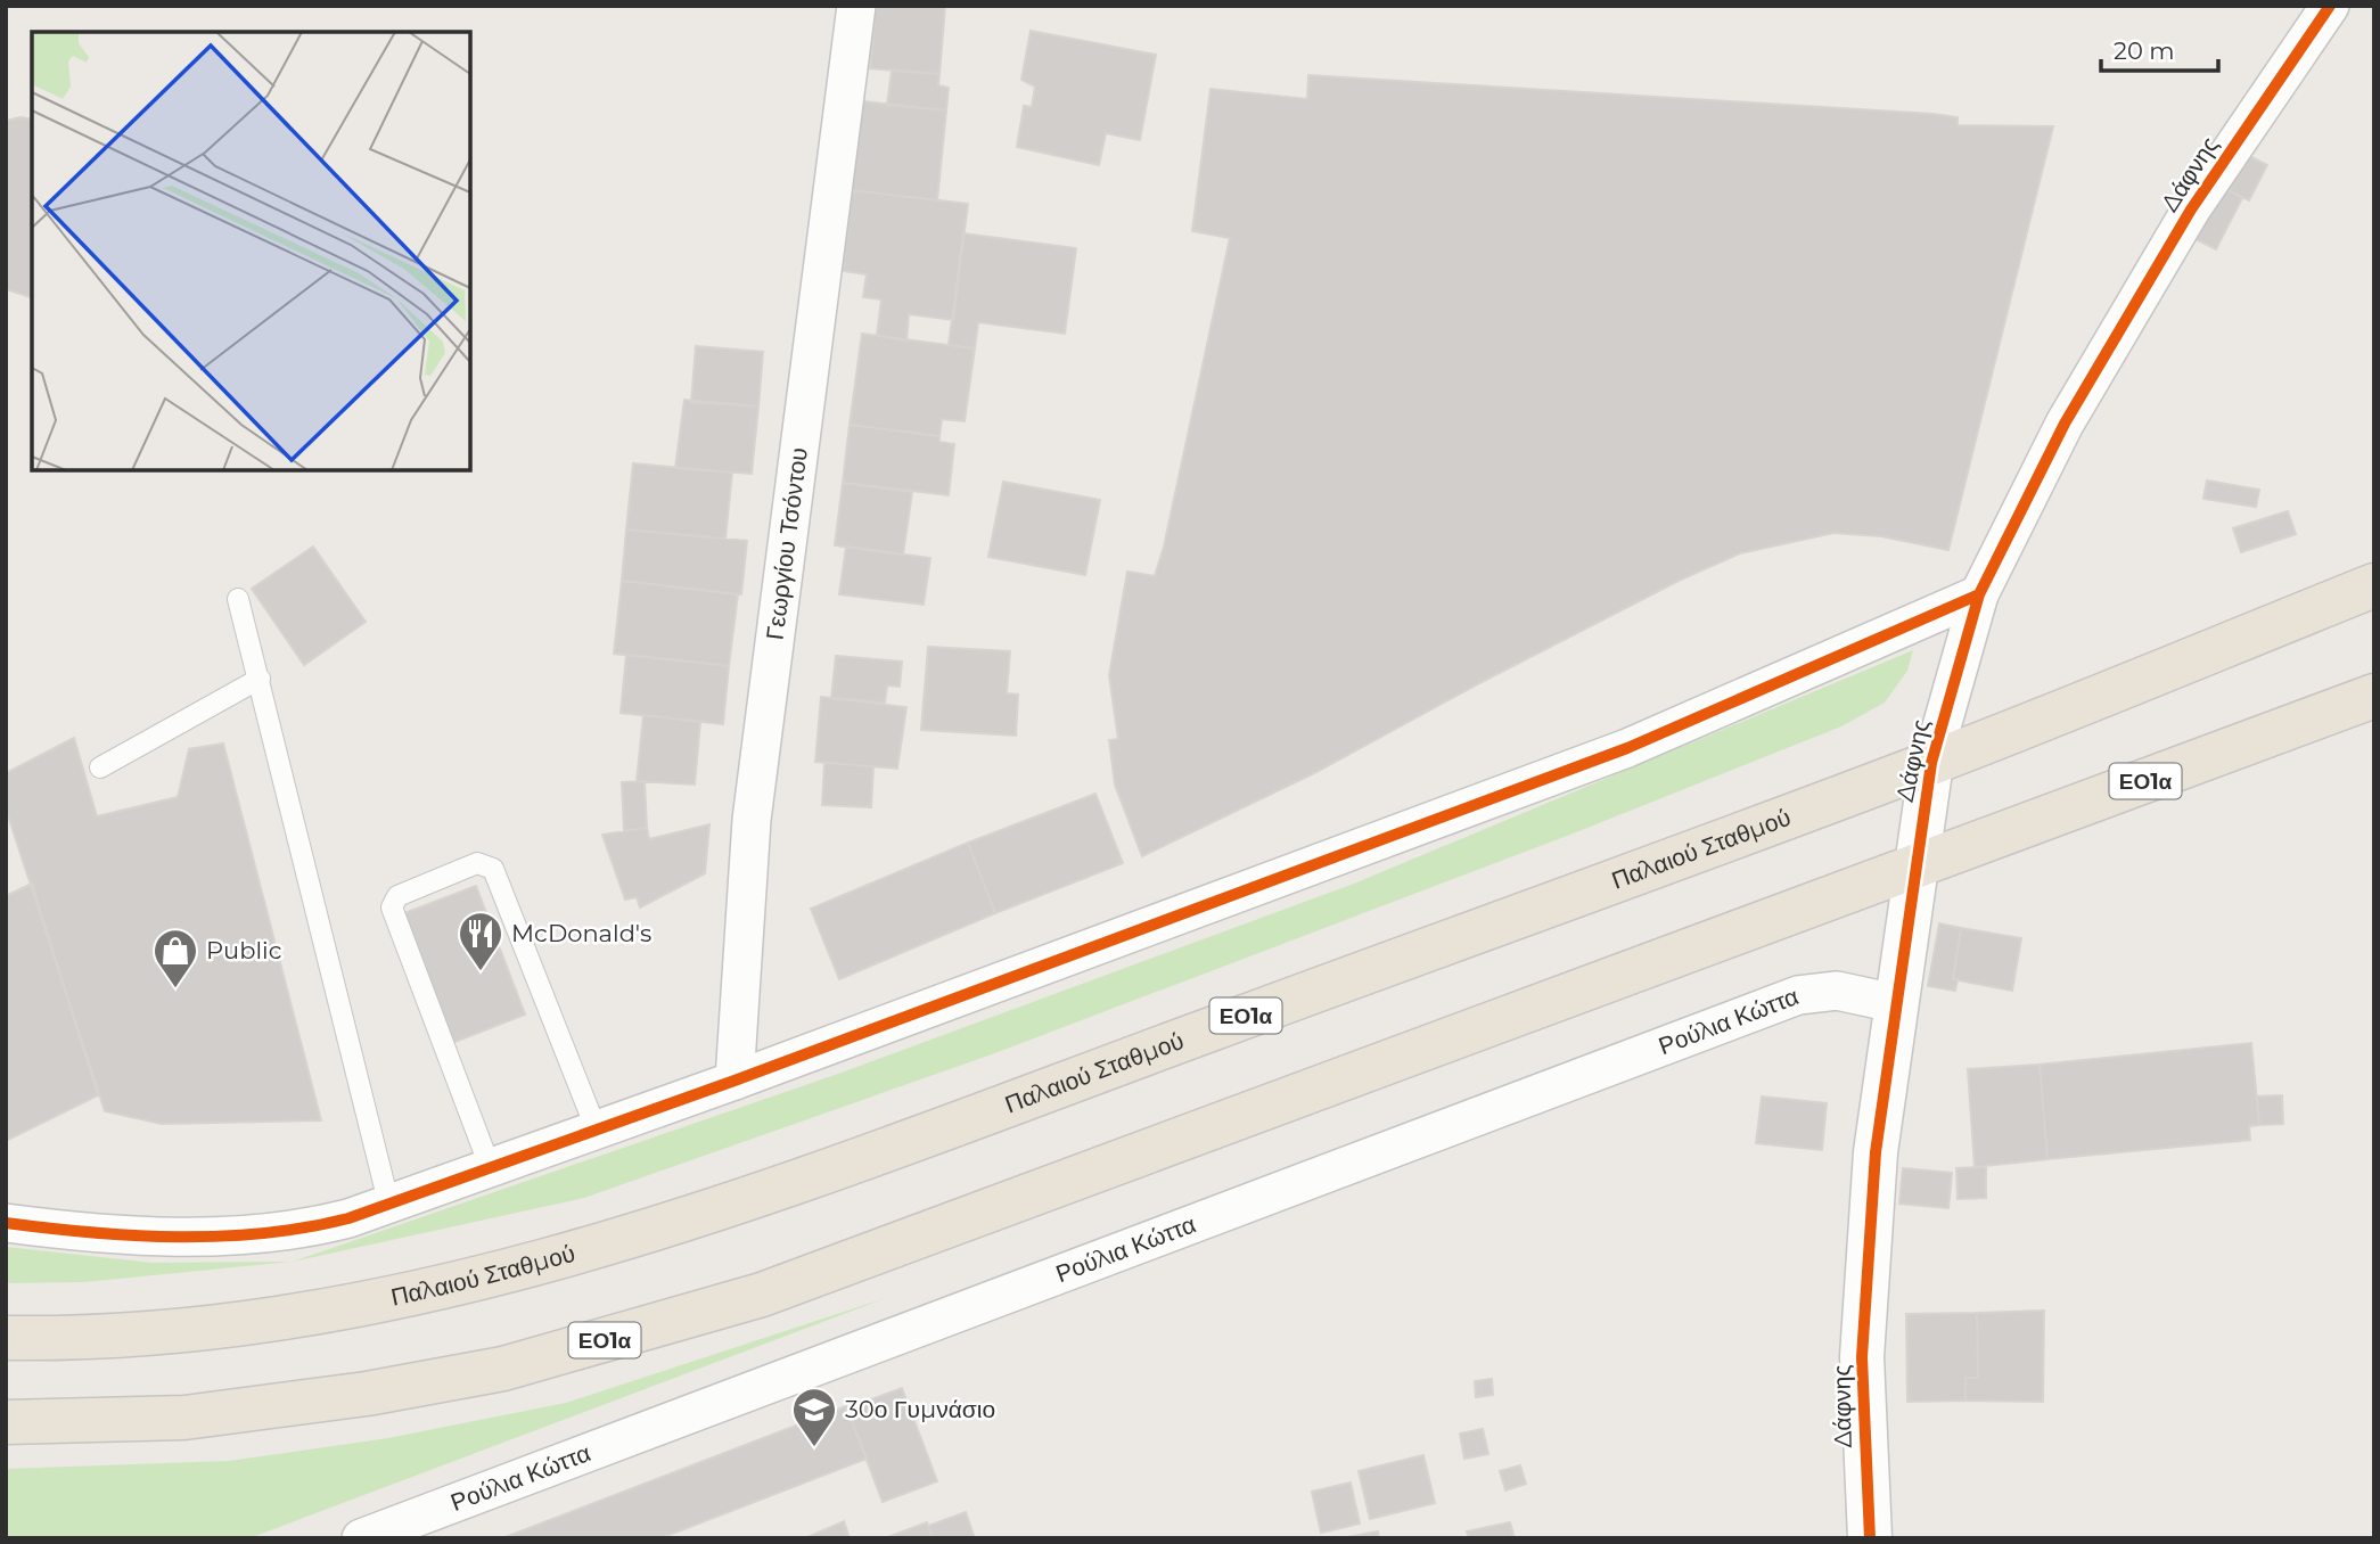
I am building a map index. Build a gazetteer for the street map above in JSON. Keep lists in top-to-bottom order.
{
  "streets": {
    "highway": ["ΕΟ1α", "Παλαιού Σταθμού"],
    "street": ["Δάφνης", "Γεωργίου Τσόντου", "Ρούλια Κώττα"]
  },
  "crossings": [
    ["Δάφνης", "ΕΟ1α"],
    ["Δάφνης", "Παλαιού Σταθμού"],
    ["Δάφνης", "Ρούλια Κώττα"]
  ],
  "places": {
    "restaurant": ["McDonald's"],
    "shop": ["Public"],
    "school or university": ["30ο Γυμνάσιο"]
  },
  "scale_bar": "20 m"
}
